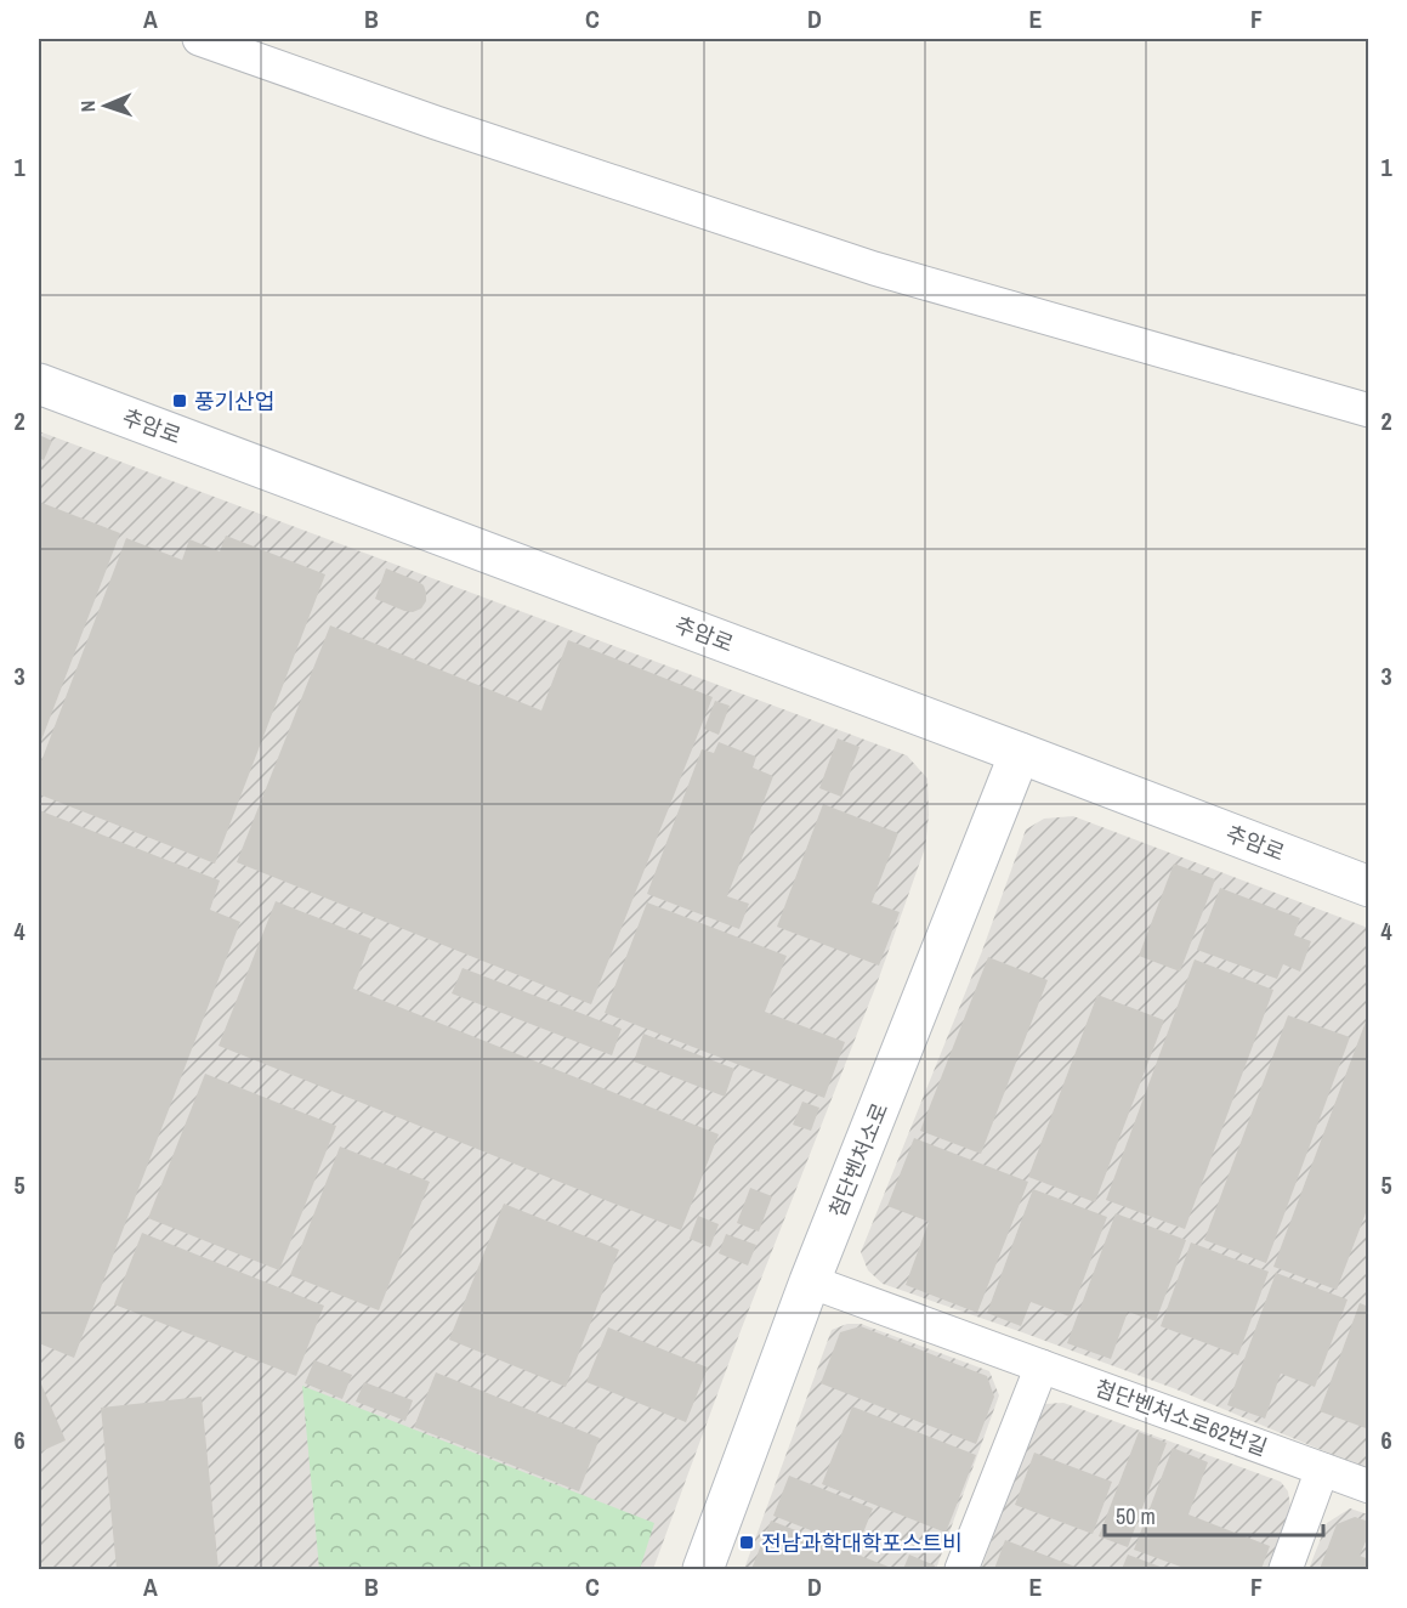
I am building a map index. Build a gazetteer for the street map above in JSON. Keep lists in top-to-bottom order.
{
  "streets": {
    "street": ["추암로", "첨단벤처소로", "첨단벤처소로62번길"]
  },
  "crossings": [
    ["추암로", "첨단벤처소로"],
    ["첨단벤처소로", "첨단벤처소로62번길"]
  ],
  "places": {
    "transit": ["풍기산업", "전남과학대학포스트비"]
  },
  "scale_bar": "50 m",
  "north": "left",
  "grid": {
    "columns": [
      "A",
      "B",
      "C",
      "D",
      "E",
      "F"
    ],
    "rows": [
      "1",
      "2",
      "3",
      "4",
      "5",
      "6"
    ]
  }
}
